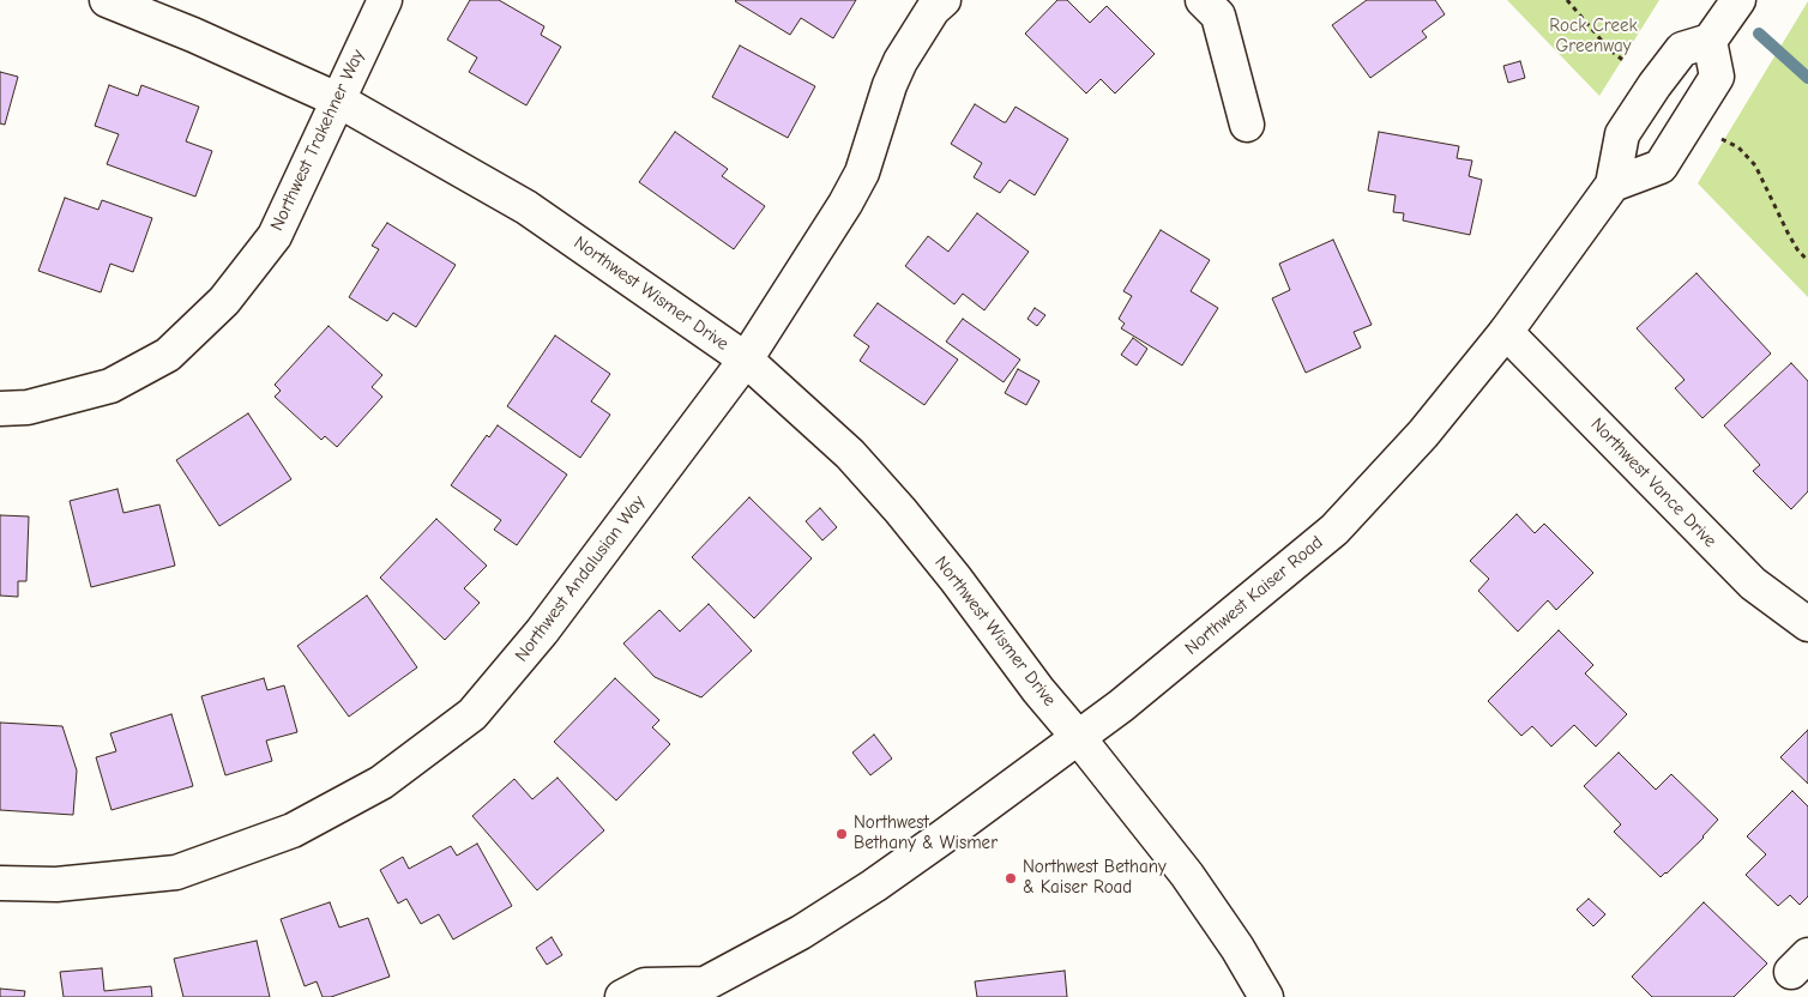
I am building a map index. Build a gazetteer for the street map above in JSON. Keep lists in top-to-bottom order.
{
  "streets": {
    "street": [
      "Northwest Trakehner Way",
      "Northwest Wismer Drive",
      "Northwest Vance Drive",
      "Northwest Andalusian Way",
      "Northwest Kaiser Road"
    ]
  },
  "crossings": [
    ["Northwest Trakehner Way", "Northwest Wismer Drive"],
    ["Northwest Wismer Drive", "Northwest Andalusian Way"],
    ["Northwest Wismer Drive", "Northwest Kaiser Road"],
    ["Northwest Vance Drive", "Northwest Kaiser Road"]
  ],
  "parks": ["Rock Creek Greenway"],
  "places": ["Northwest Bethany & Wismer", "Northwest Bethany & Kaiser Road"]
}
